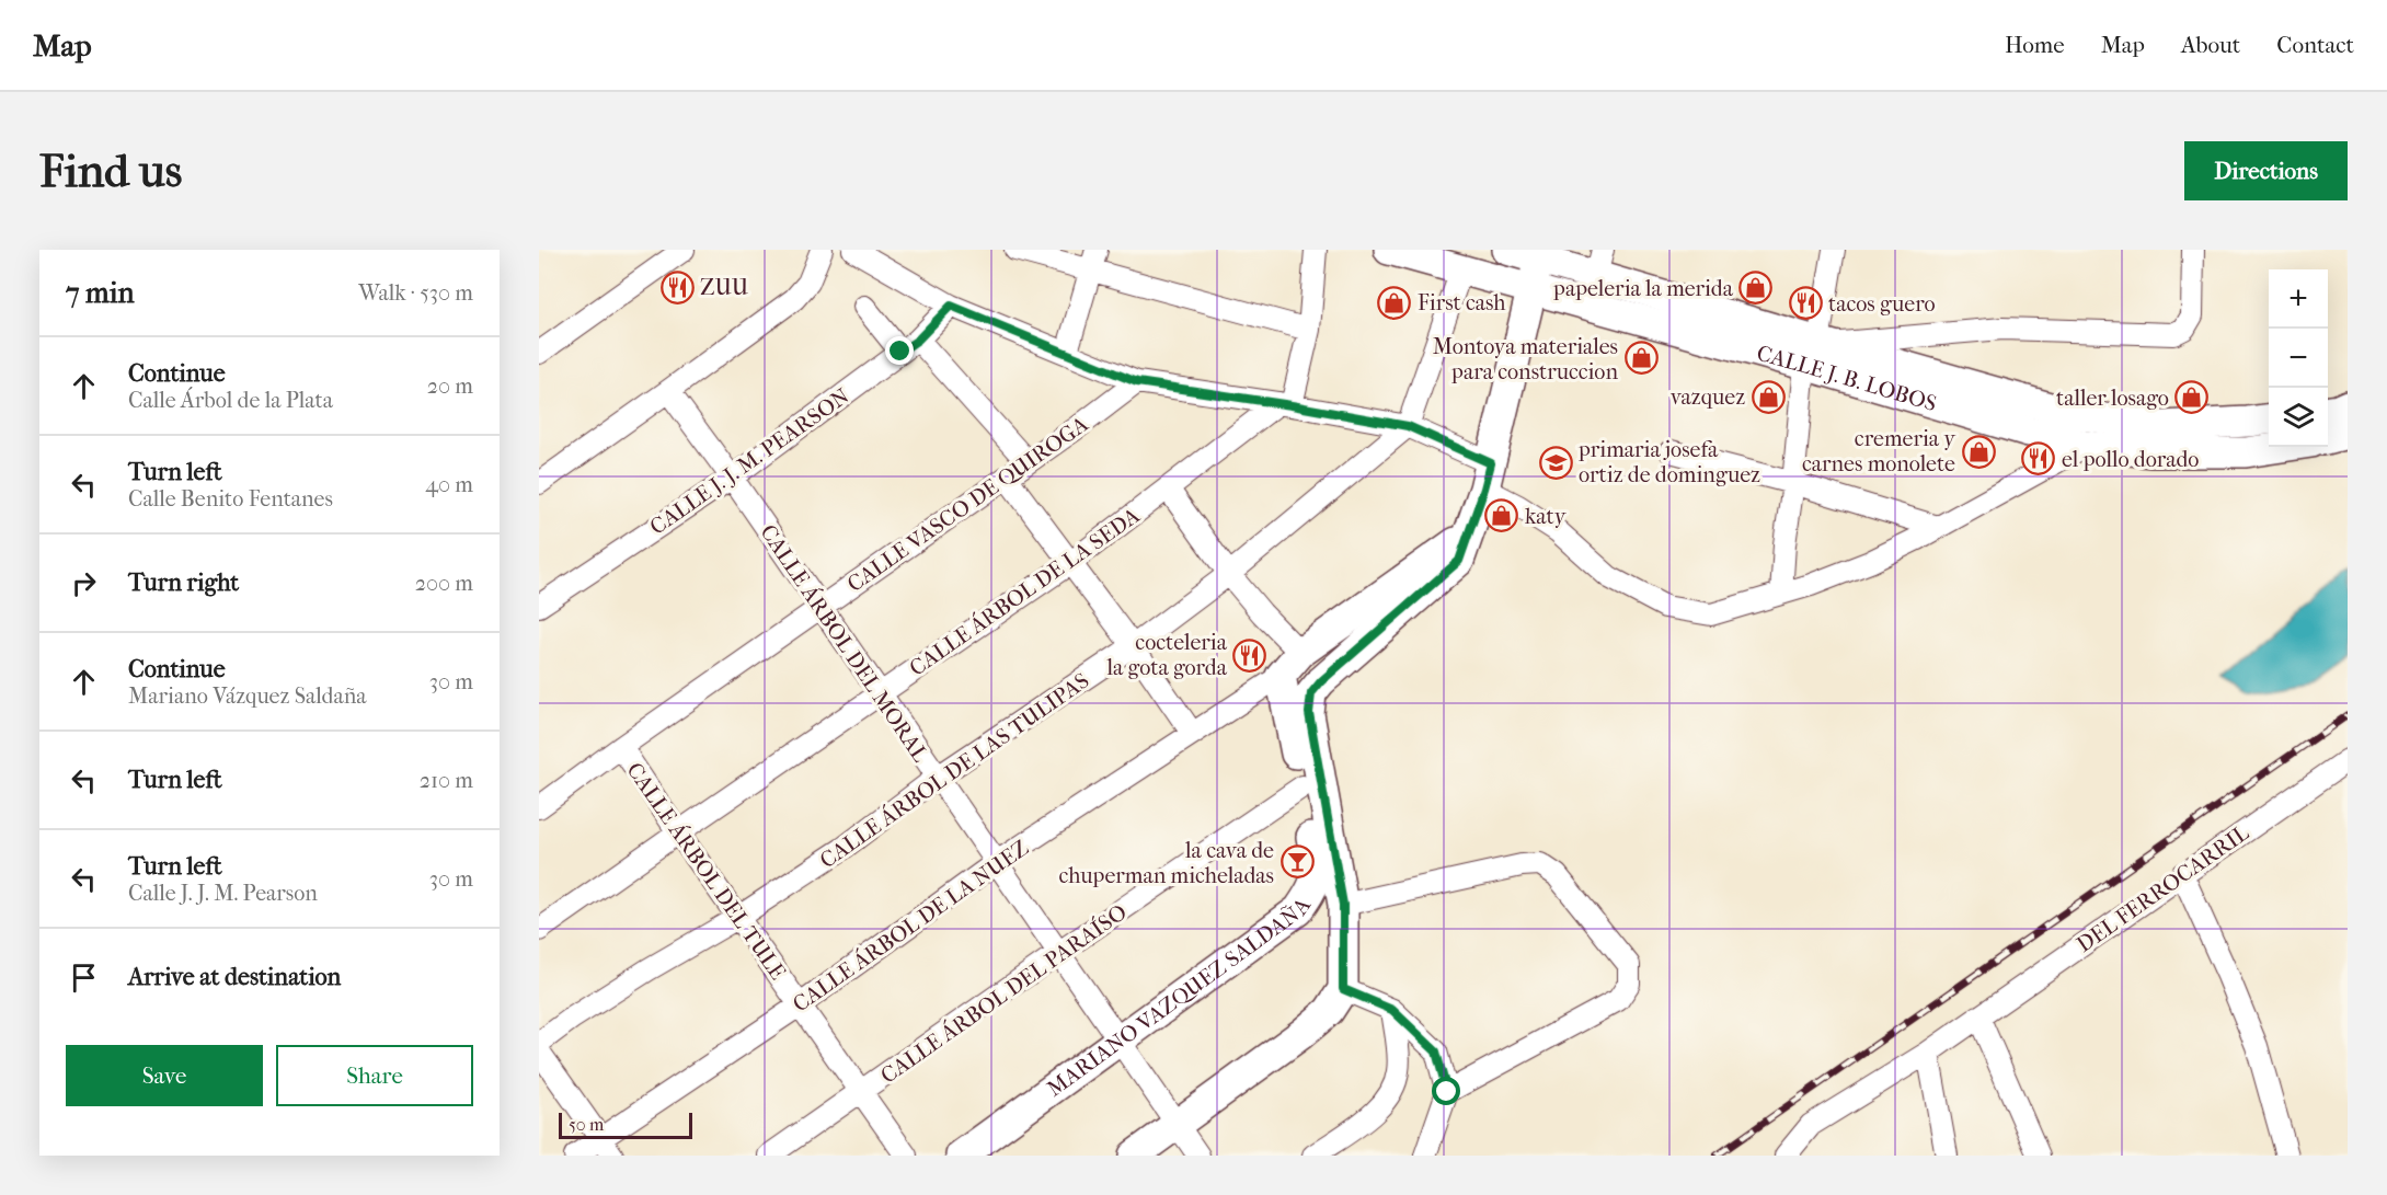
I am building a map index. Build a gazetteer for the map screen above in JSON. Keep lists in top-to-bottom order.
{
  "streets": {
    "street": [
      "CALLE J. B. LOBOS",
      "CALLE J. J. M. PEARSON",
      "CALLE VASCO DE QUIROGA",
      "CALLE ÁRBOL DE LA SEDA",
      "CALLE ÁRBOL DEL MORAL",
      "CALLE ÁRBOL DE LAS TULIPAS",
      "CALLE ÁRBOL DEL TULE",
      "DEL FERROCARRIL",
      "CALLE ÁRBOL DE LA NUEZ",
      "CALLE ÁRBOL DEL PARAÍSO",
      "MARIANO VAZQUEZ SALDAÑA"
    ]
  },
  "crossings": [
    ["CALLE J. J. M. PEARSON", "CALLE ÁRBOL DEL MORAL"],
    ["CALLE VASCO DE QUIROGA", "CALLE ÁRBOL DEL MORAL"],
    ["CALLE VASCO DE QUIROGA", "CALLE ÁRBOL DEL TULE"],
    ["CALLE ÁRBOL DE LA SEDA", "CALLE ÁRBOL DEL MORAL"],
    ["CALLE ÁRBOL DE LA SEDA", "CALLE ÁRBOL DEL TULE"],
    ["CALLE ÁRBOL DEL MORAL", "CALLE ÁRBOL DE LAS TULIPAS"],
    ["CALLE ÁRBOL DEL MORAL", "CALLE ÁRBOL DE LA NUEZ"],
    ["CALLE ÁRBOL DEL MORAL", "CALLE ÁRBOL DEL PARAÍSO"],
    ["CALLE ÁRBOL DEL MORAL", "MARIANO VAZQUEZ SALDAÑA"],
    ["CALLE ÁRBOL DE LAS TULIPAS", "CALLE ÁRBOL DEL TULE"],
    ["CALLE ÁRBOL DEL TULE", "CALLE ÁRBOL DE LA NUEZ"],
    ["CALLE ÁRBOL DEL TULE", "CALLE ÁRBOL DEL PARAÍSO"],
    ["CALLE ÁRBOL DE LA NUEZ", "MARIANO VAZQUEZ SALDAÑA"],
    ["CALLE ÁRBOL DEL PARAÍSO", "MARIANO VAZQUEZ SALDAÑA"]
  ],
  "places": {
    "restaurant": [
      "ZUU",
      "tacos guero",
      "el pollo dorado",
      "cocteleria la gota gorda"
    ],
    "shop": [
      "papeleria la merida",
      "First cash",
      "Montoya materiales para construccion",
      "vazquez",
      "taller losago",
      "cremeria y carnes monolete",
      "katy"
    ],
    "school or university": ["primaria josefa ortiz de dominguez"],
    "bar": ["la cava de chuperman micheladas"]
  },
  "scale_bar": "50 m",
  "page": {
    "header": "Map",
    "nav": [
      "Home",
      "Map",
      "About",
      "Contact"
    ],
    "buttons": [
      "Directions",
      ["Save", "Share"]
    ],
    "title": "Find us",
    "heading": ["7 min", "Walk · 530 m"],
    "map_buttons": ["+", "−"],
    "list": [
      ["Continue", "Calle Árbol de la Plata", "20 m"],
      ["Turn left", "Calle Benito Fentanes", "40 m"],
      ["Turn right", "200 m"],
      ["Continue", "Mariano Vázquez Saldaña", "30 m"],
      ["Turn left", "210 m"],
      ["Turn left", "Calle J. J. M. Pearson", "30 m"],
      "Arrive at destination"
    ],
    "scale": "50 m"
  }
}
